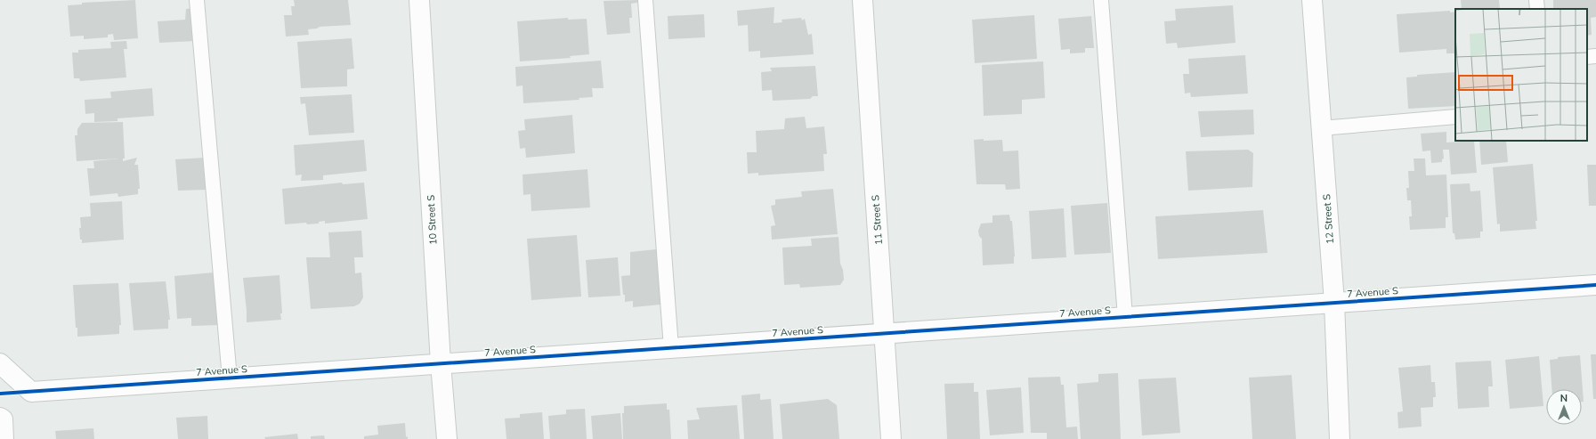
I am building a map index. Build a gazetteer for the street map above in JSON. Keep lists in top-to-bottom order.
{
  "streets": {
    "street": [
      "12 Street S",
      "10 Street S",
      "11 Street S",
      "7 Avenue S"
    ]
  },
  "crossings": [
    ["12 Street S", "7 Avenue S"],
    ["10 Street S", "7 Avenue S"],
    ["11 Street S", "7 Avenue S"]
  ],
  "north": "top"
}
